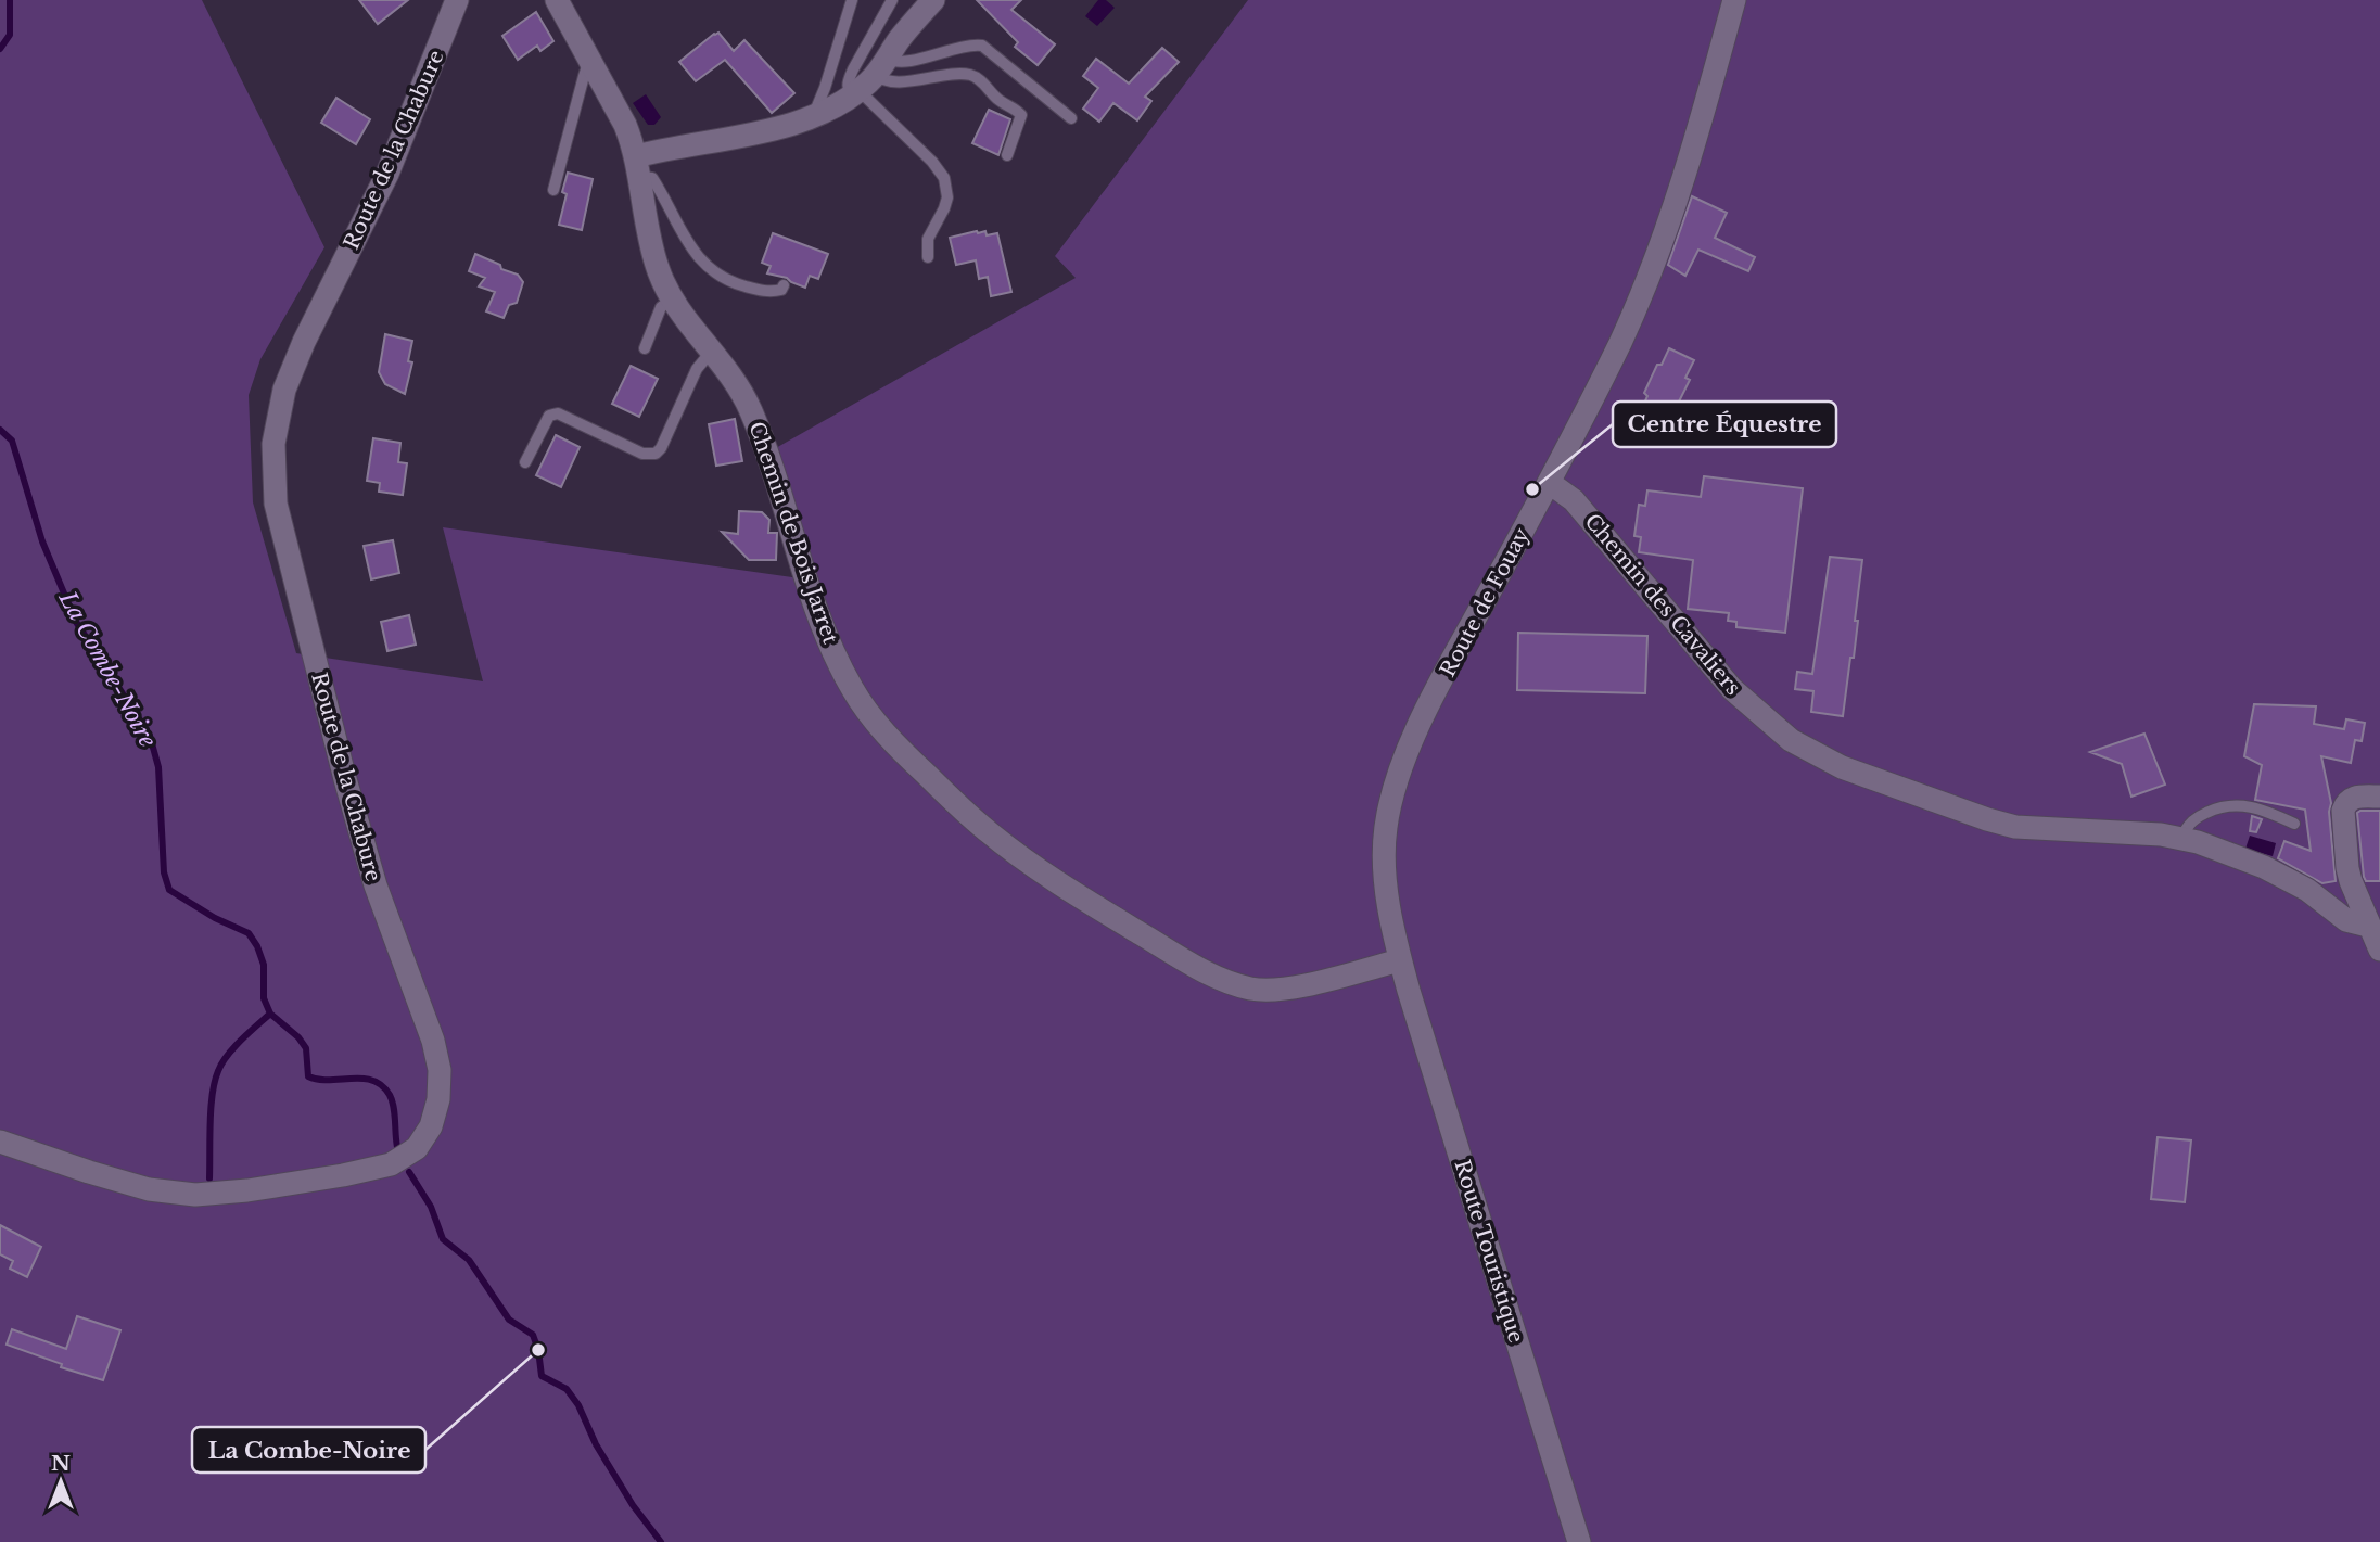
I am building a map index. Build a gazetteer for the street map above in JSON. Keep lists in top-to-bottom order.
{
  "streets": {
    "street": [
      "Route de la Chabure",
      "Chemin de Bois Jarret",
      "Route de Fouay",
      "Chemin des Cavaliers",
      "Route Touristique"
    ]
  },
  "crossings": [
    ["Chemin de Bois Jarret", "Route de Fouay"],
    ["Chemin de Bois Jarret", "Route Touristique"],
    ["Route de Fouay", "Chemin des Cavaliers"],
    ["Route de Fouay", "Route Touristique"]
  ],
  "water": ["La Combe-Noire"],
  "places": ["Centre Équestre", "La Combe-Noire"],
  "north": "top"
}
